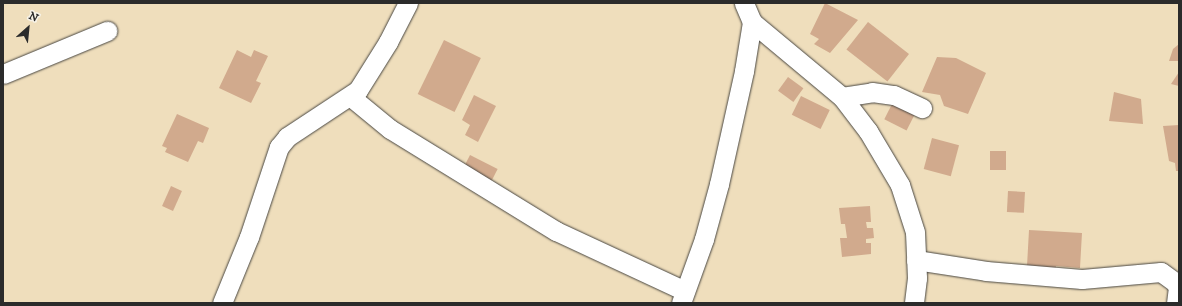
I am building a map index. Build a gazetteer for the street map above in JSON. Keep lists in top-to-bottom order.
{
  "north": "top right"
}
